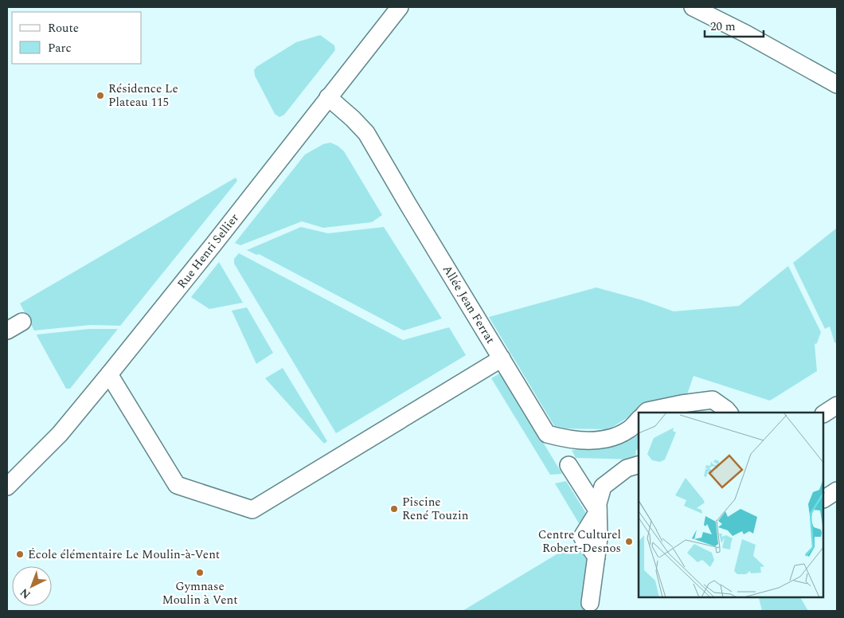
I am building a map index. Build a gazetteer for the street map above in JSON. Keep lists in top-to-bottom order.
{
  "streets": {
    "street": ["Rue Henri Sellier", "Allée Jean Ferrat"]
  },
  "crossings": [
    ["Rue Henri Sellier", "Allée Jean Ferrat"]
  ],
  "places": [
    "Résidence Le Plateau 115",
    "Piscine René Touzin",
    "Centre Culturel Robert-Desnos",
    "École élémentaire Le Moulin-à-Vent",
    "Gymnase Moulin à Vent"
  ],
  "legend": ["Route", "Parc"],
  "scale_bar": "20 m",
  "north": "bottom left"
}
